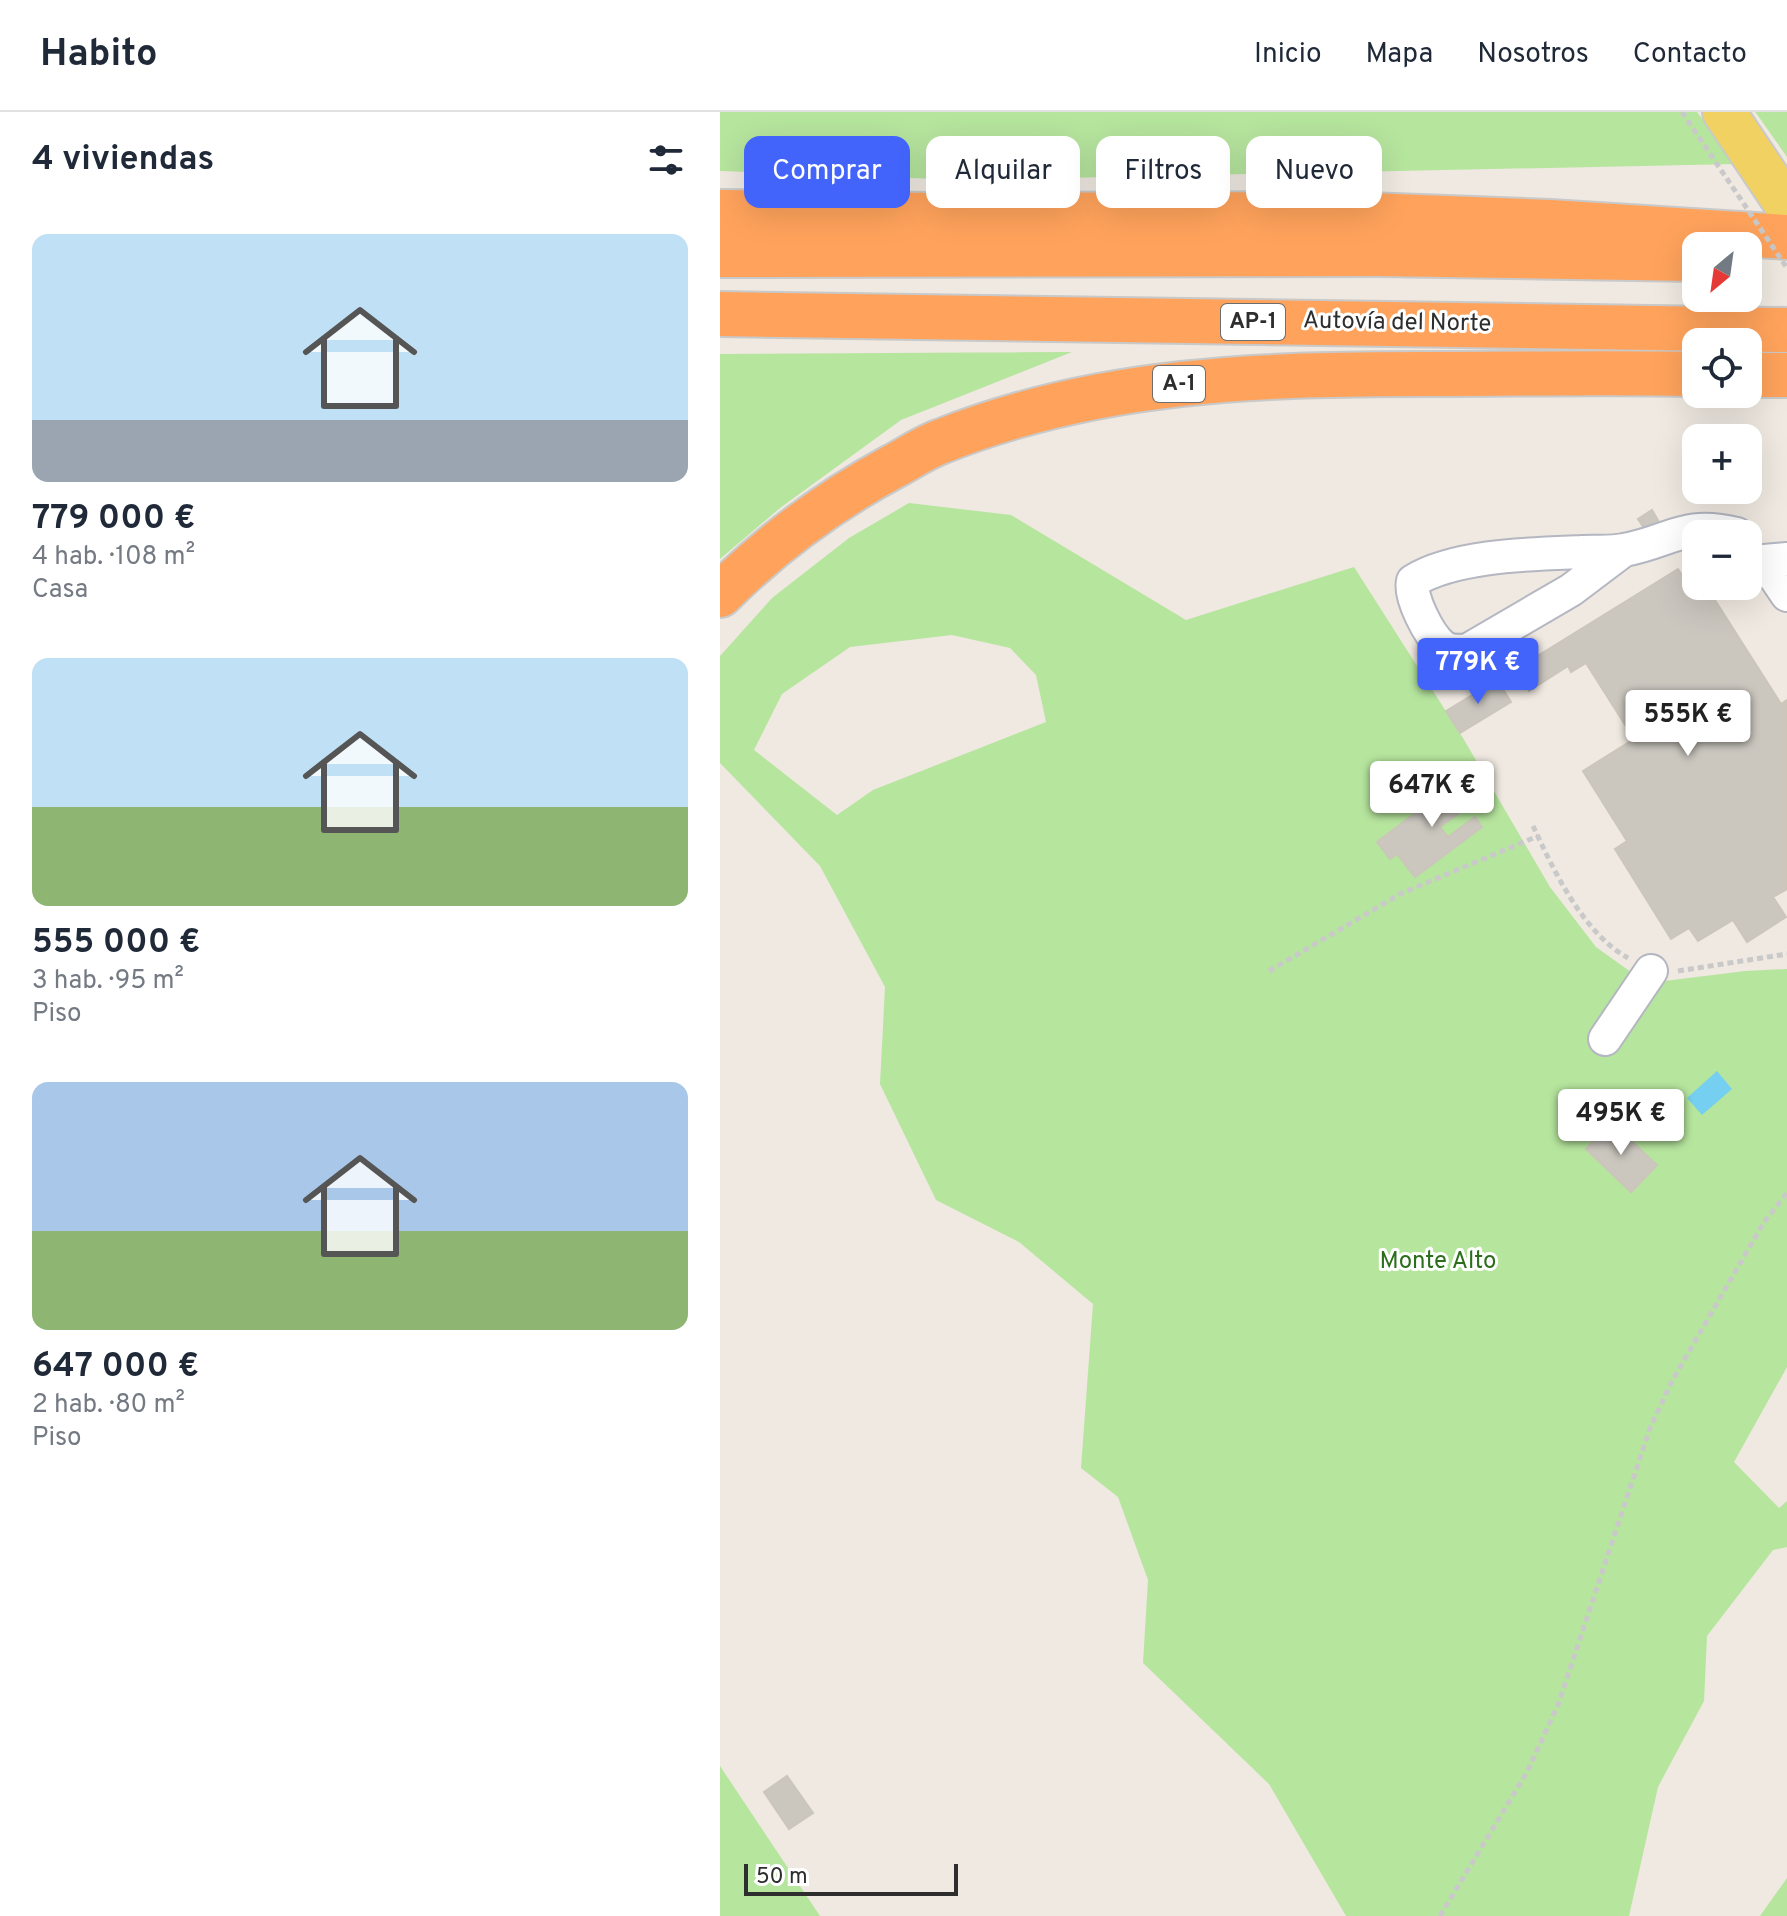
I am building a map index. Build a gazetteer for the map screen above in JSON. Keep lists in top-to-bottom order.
{
  "streets": {
    "highway": ["AP-1", "Autovía del Norte", "A-1"]
  },
  "parks": ["Monte Alto"],
  "scale_bar": "50 m",
  "north": "bottom left",
  "page": {
    "header": "Habito",
    "nav": [
      "Inicio",
      "Mapa",
      "Nosotros",
      "Contacto"
    ],
    "heading": "4 viviendas",
    "chip": [
      "Comprar",
      "Alquilar",
      "Filtros",
      "Nuevo"
    ],
    "list": [
      {
        "name": "779 000 €",
        "note": "4 hab. · 108 m² · Casa"
      },
      {
        "name": "555 000 €",
        "note": "3 hab. · 95 m² · Piso"
      },
      {
        "name": "647 000 €",
        "note": "2 hab. · 80 m² · Piso"
      }
    ],
    "map_buttons": ["+", "−"],
    "price": [
      "779K €",
      "555K €",
      "647K €",
      "495K €"
    ],
    "scale": "50 m"
  }
}
